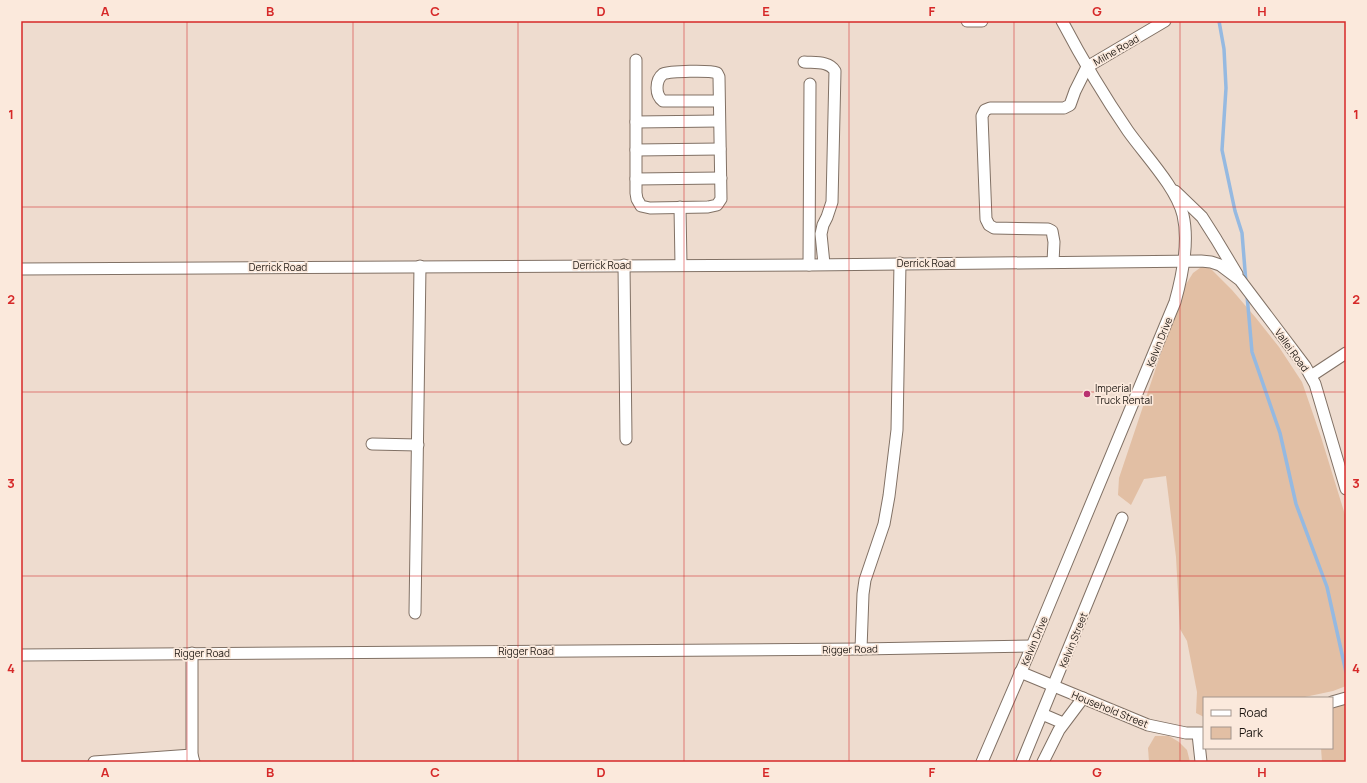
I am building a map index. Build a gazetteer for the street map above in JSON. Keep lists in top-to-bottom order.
{
  "streets": {
    "street": [
      "Milne Road",
      "Derrick Road",
      "Kelvin Drive",
      "Vallei Road",
      "Kelvin Street",
      "Rigger Road",
      "Household Street"
    ]
  },
  "crossings": [
    ["Milne Road", "Kelvin Drive"],
    ["Derrick Road", "Kelvin Drive"],
    ["Derrick Road", "Vallei Road"],
    ["Kelvin Drive", "Vallei Road"],
    ["Kelvin Drive", "Rigger Road"],
    ["Kelvin Drive", "Household Street"],
    ["Kelvin Street", "Household Street"]
  ],
  "places": ["Imperial Truck Rental"],
  "legend": ["Road", "Park"],
  "grid": {
    "columns": [
      "A",
      "B",
      "C",
      "D",
      "E",
      "F",
      "G",
      "H"
    ],
    "rows": [
      "1",
      "2",
      "3",
      "4"
    ]
  }
}
